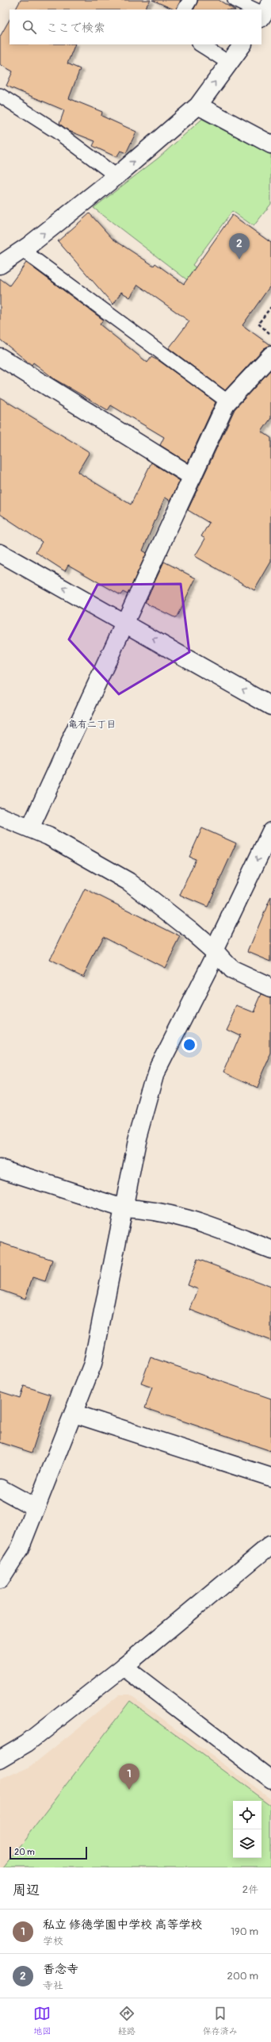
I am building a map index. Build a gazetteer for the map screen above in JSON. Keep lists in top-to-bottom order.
{
  "districts": ["亀有二丁目"],
  "scale_bar": "20 m",
  "page": {
    "search": "ここで検索",
    "pins": ["2", "1"],
    "scale": "20 m",
    "heading": ["周辺", "2件"],
    "list": [
      {
        "mark": "1",
        "name": "私立 修徳学園中学校 高等学校",
        "note": "学校",
        "value": "190 m"
      },
      {
        "mark": "2",
        "name": "香念寺",
        "note": "寺社",
        "value": "200 m"
      }
    ],
    "nav": ["地図", "経路", "保存済み"]
  }
}
